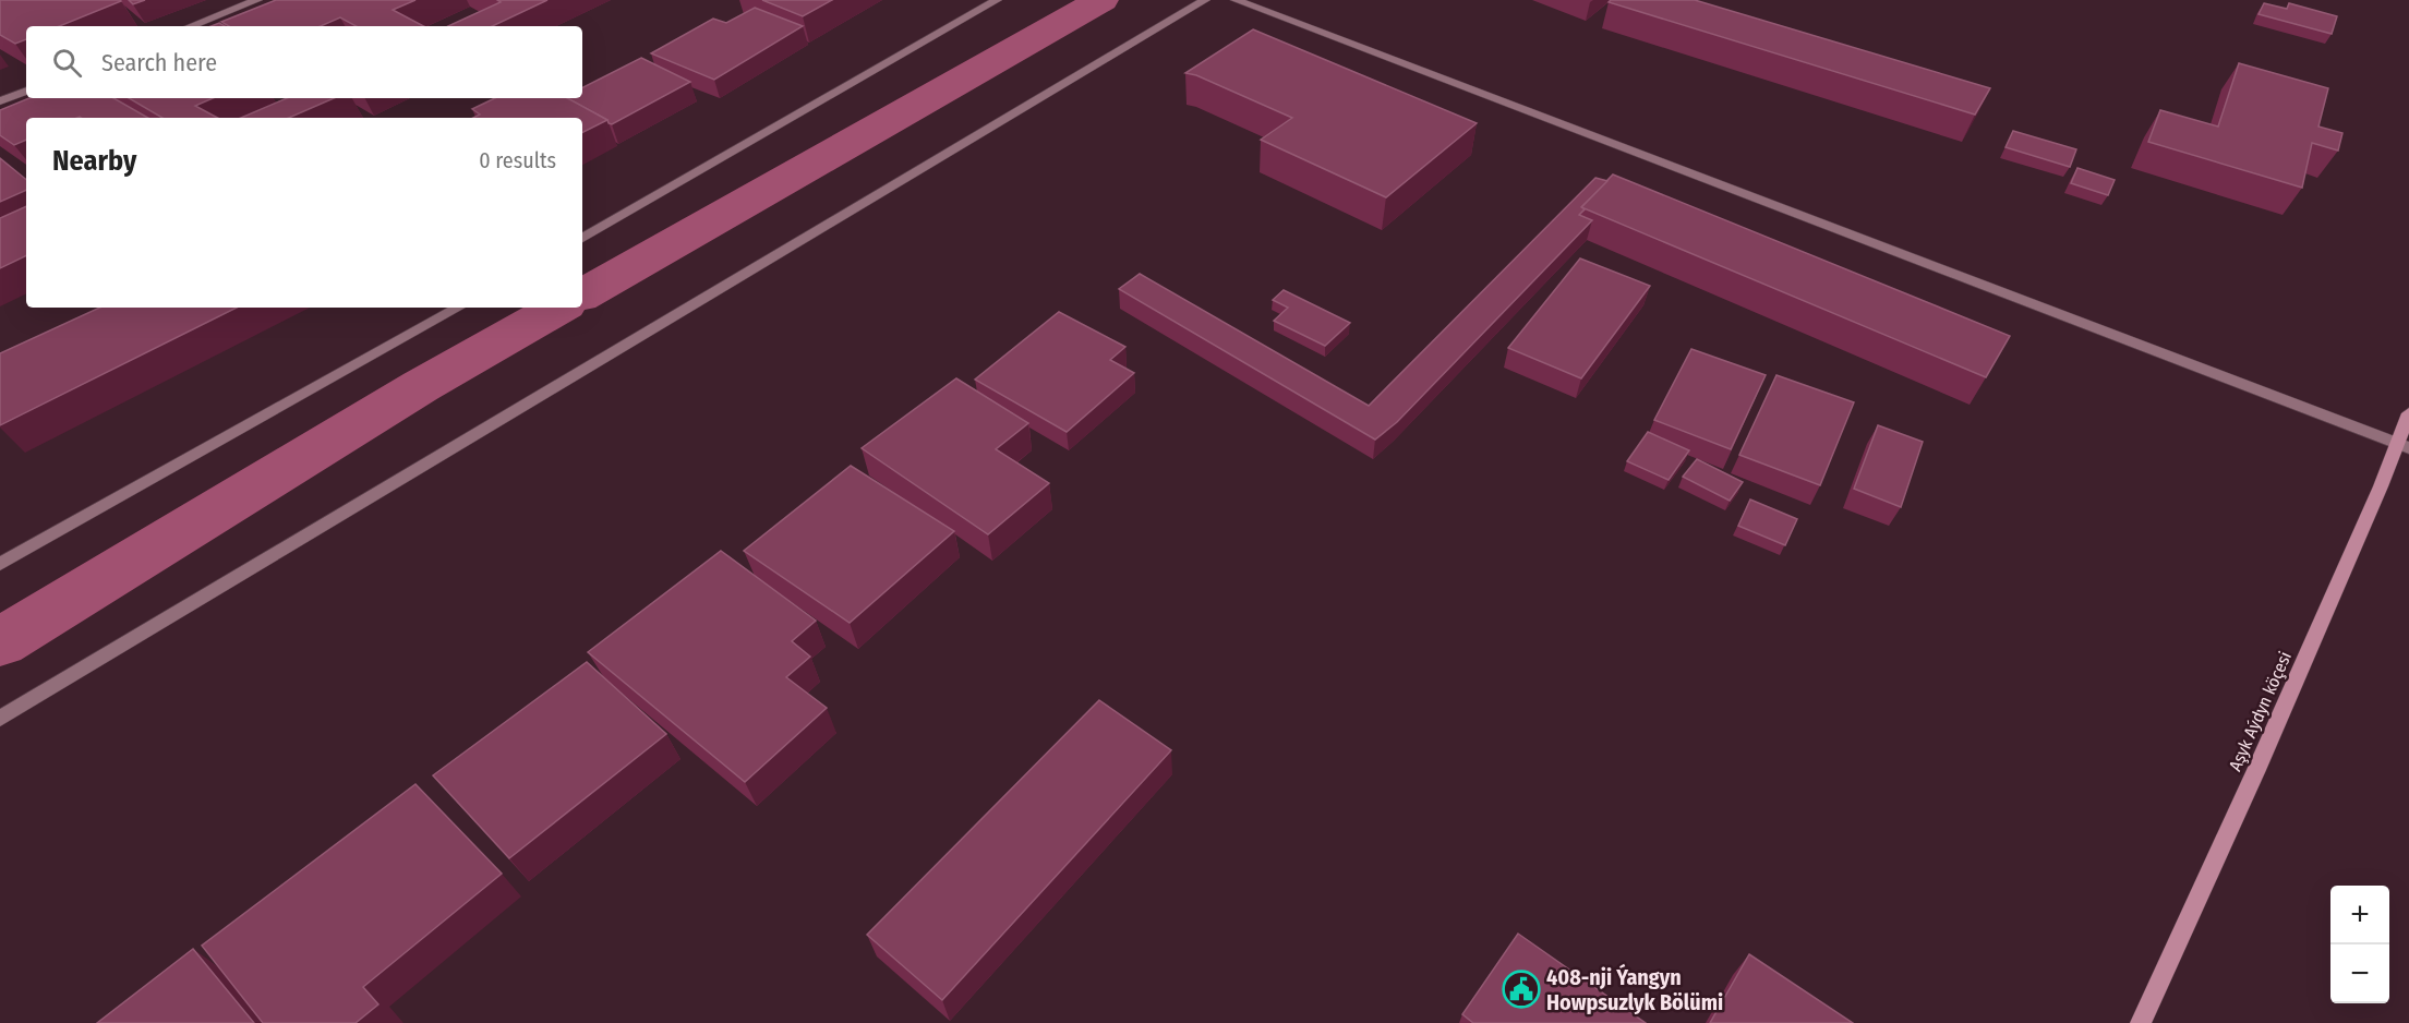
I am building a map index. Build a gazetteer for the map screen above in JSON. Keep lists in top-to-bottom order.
{
  "streets": {
    "main road": ["Aşyk Aýdyn köçesi"]
  },
  "places": {
    "public building": ["408-nji Ýangyn Howpsuzlyk Bölümi"]
  },
  "page": {
    "search": "Search here",
    "heading": ["Nearby", "0 results"],
    "map_buttons": ["+", "−"]
  }
}
